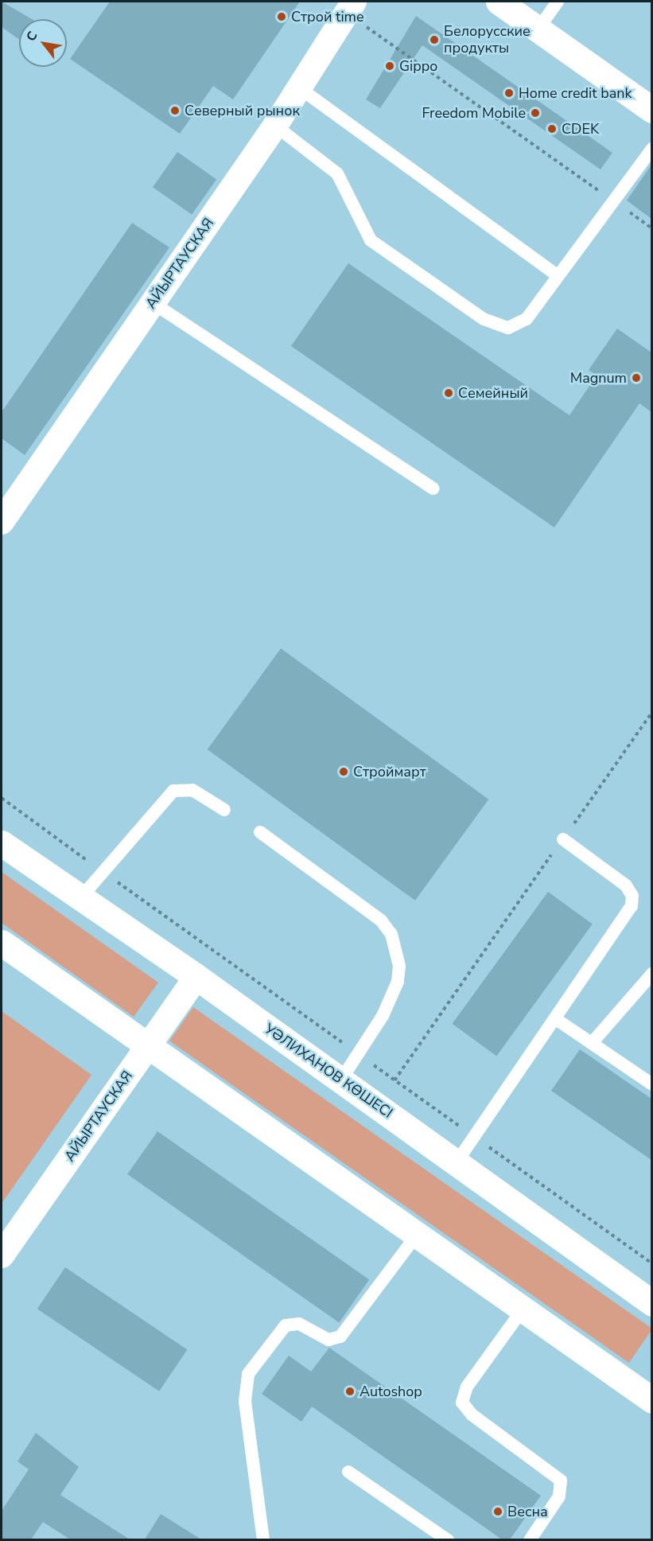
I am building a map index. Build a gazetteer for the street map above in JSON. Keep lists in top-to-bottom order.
{
  "streets": {
    "main road": ["УӘЛИХАНОВ КӨШЕСІ"],
    "street": ["АЙЫРТАУСКАЯ"]
  },
  "crossings": [
    ["АЙЫРТАУСКАЯ", "УӘЛИХАНОВ КӨШЕСІ"]
  ],
  "places": [
    "Строй time",
    "Белорусские продукты",
    "Gippo",
    "Home credit bank",
    "Северный рынок",
    "Freedom Mobile",
    "CDEK",
    "Magnum",
    "Семейный",
    "Строймарт",
    "Autoshop",
    "Весна"
  ],
  "north": "top left"
}
